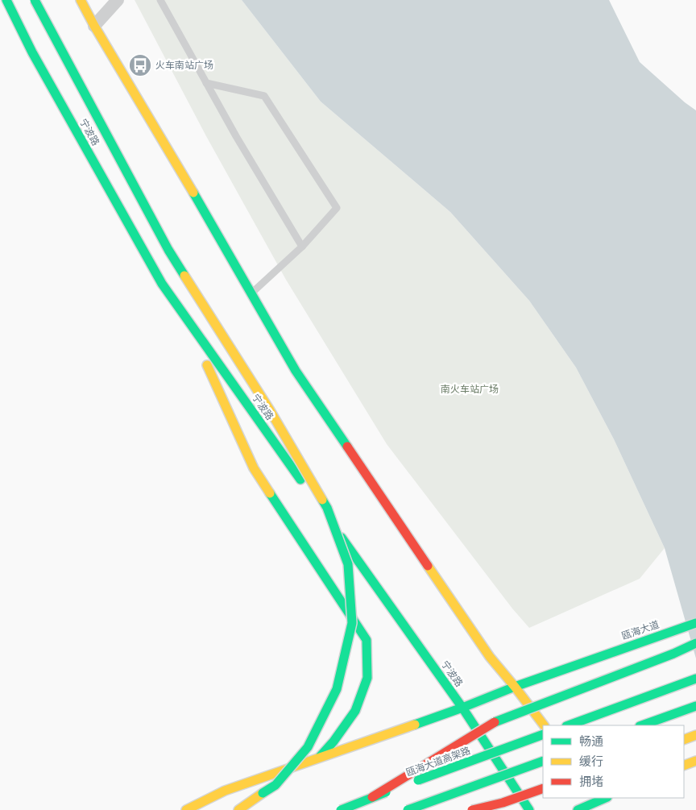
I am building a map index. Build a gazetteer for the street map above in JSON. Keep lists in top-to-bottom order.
{
  "streets": {
    "main road": ["宁波路", "瓯海大道", "瓯海大道高架路"]
  },
  "crossings": [
    ["宁波路", "瓯海大道"]
  ],
  "parks": ["南火车站广场"],
  "places": {
    "bus stop": ["火车南站广场"]
  },
  "legend": ["畅通", "缓行", "拥堵"]
}
